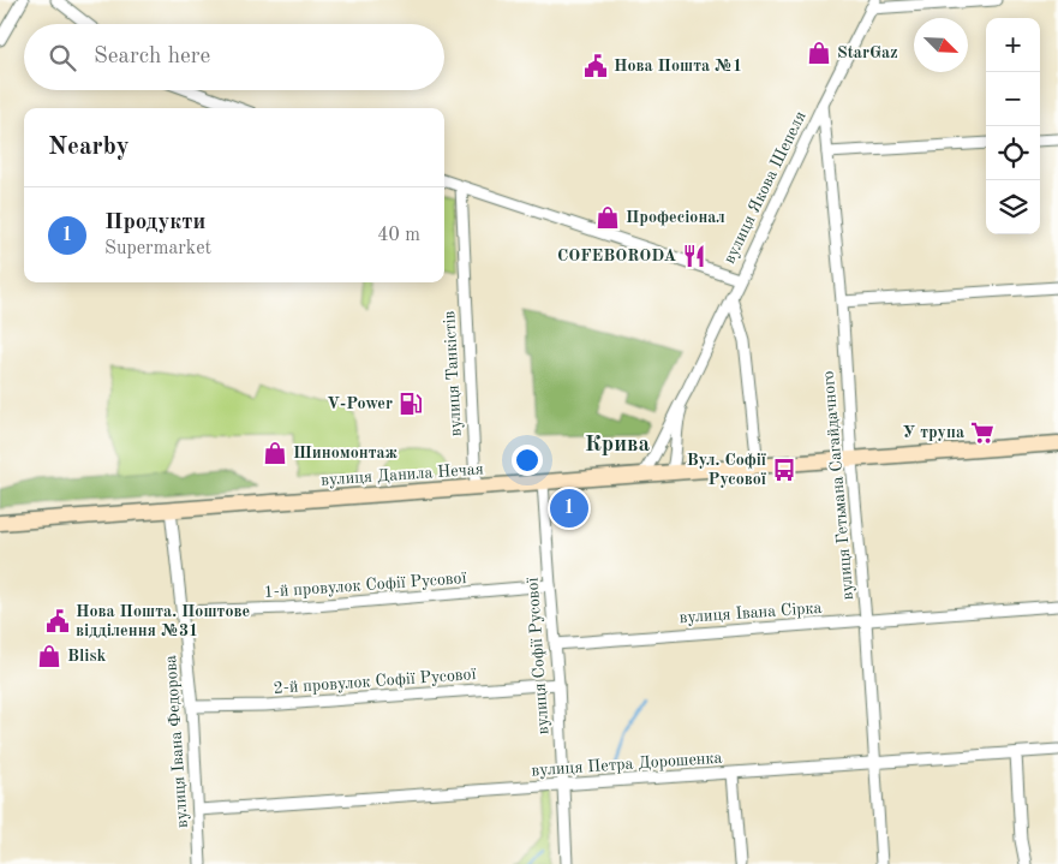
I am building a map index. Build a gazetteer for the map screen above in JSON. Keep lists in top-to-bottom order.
{
  "streets": {
    "main road": ["вулиця Данила Нечая"],
    "street": [
      "вулиця Якова Шепеля",
      "вулиця Танкістів",
      "вулиця Гетьмана Сагайдачного",
      "1-й провулок Софії Русової",
      "вулиця Івана Сірка",
      "вулиця Софії Русової",
      "2-й провулок Софії Русової",
      "вулиця Івана Федорова",
      "вулиця Петра Дорошенка"
    ]
  },
  "crossings": [
    ["вулиця Якова Шепеля", "вулиця Гетьмана Сагайдачного"],
    ["вулиця Танкістів", "вулиця Данила Нечая"],
    ["вулиця Данила Нечая", "вулиця Гетьмана Сагайдачного"],
    ["вулиця Данила Нечая", "вулиця Софії Русової"],
    ["вулиця Данила Нечая", "вулиця Івана Федорова"],
    ["вулиця Гетьмана Сагайдачного", "вулиця Івана Сірка"],
    ["вулиця Гетьмана Сагайдачного", "вулиця Петра Дорошенка"],
    ["1-й провулок Софії Русової", "вулиця Софії Русової"],
    ["1-й провулок Софії Русової", "вулиця Івана Федорова"],
    ["вулиця Івана Сірка", "вулиця Софії Русової"],
    ["вулиця Софії Русової", "2-й провулок Софії Русової"],
    ["вулиця Софії Русової", "вулиця Петра Дорошенка"],
    ["2-й провулок Софії Русової", "вулиця Івана Федорова"],
    ["вулиця Івана Федорова", "вулиця Петра Дорошенка"]
  ],
  "districts": ["Крива"],
  "places": {
    "shop": [
      "StarGaz",
      "Професіонал",
      "Шиномонтаж",
      "Blisk"
    ],
    "public building": ["Нова Пошта №1", "Нова Пошта. Поштове відділення №31"],
    "restaurant": ["COFEBORODA"],
    "fuel station": ["V-Power"],
    "supermarket": ["У трупа"],
    "bus stop": ["Вул. Софії Русової"]
  },
  "north": "bottom right",
  "page": {
    "map_buttons": ["+", "−"],
    "search": "Search here",
    "heading": "Nearby",
    "list": [
      {
        "mark": "1",
        "name": "Продукти",
        "note": "Supermarket",
        "value": "40 m"
      }
    ],
    "pins": "1"
  }
}
